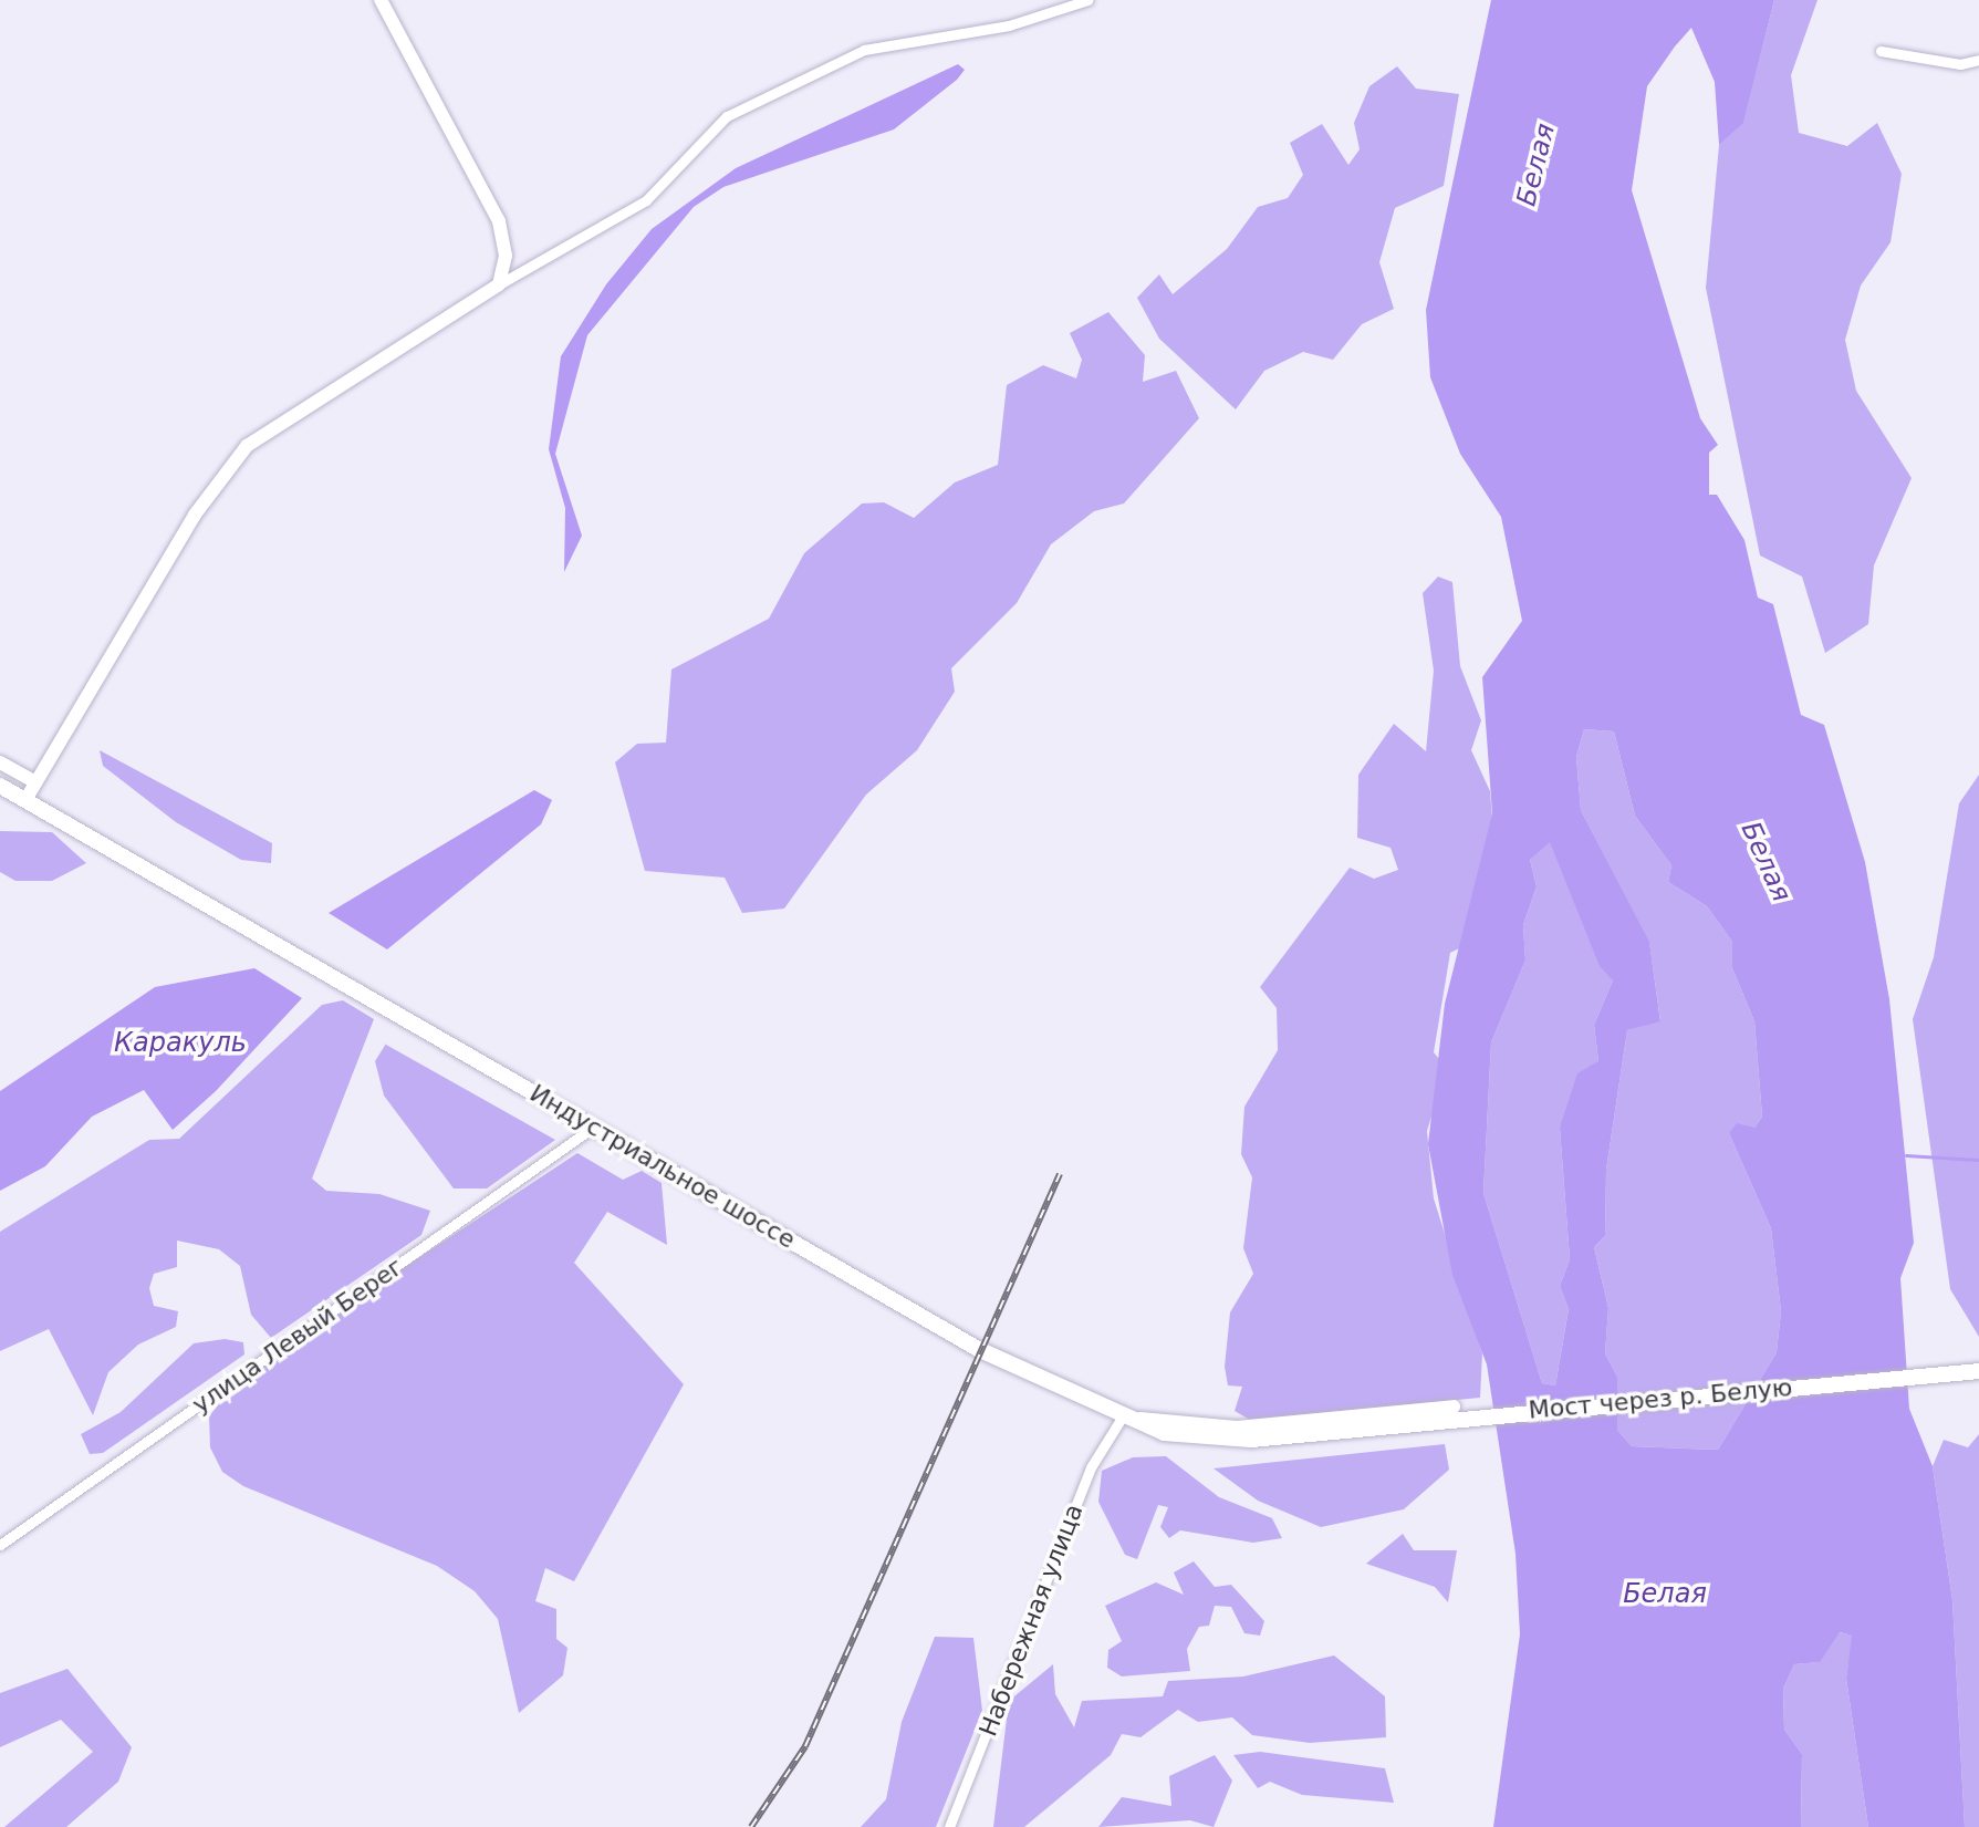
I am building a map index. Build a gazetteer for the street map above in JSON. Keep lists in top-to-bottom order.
{
  "streets": {
    "main road": ["Индустриальное шоссе", "Мост через р. Белую"],
    "street": ["улица Левый Берег", "Набережная улица"]
  },
  "crossings": [
    ["Индустриальное шоссе", "улица Левый Берег"],
    ["Индустриальное шоссе", "Мост через р. Белую"],
    ["Индустриальное шоссе", "Набережная улица"]
  ],
  "water": ["Белая", "Каракуль"]
}
